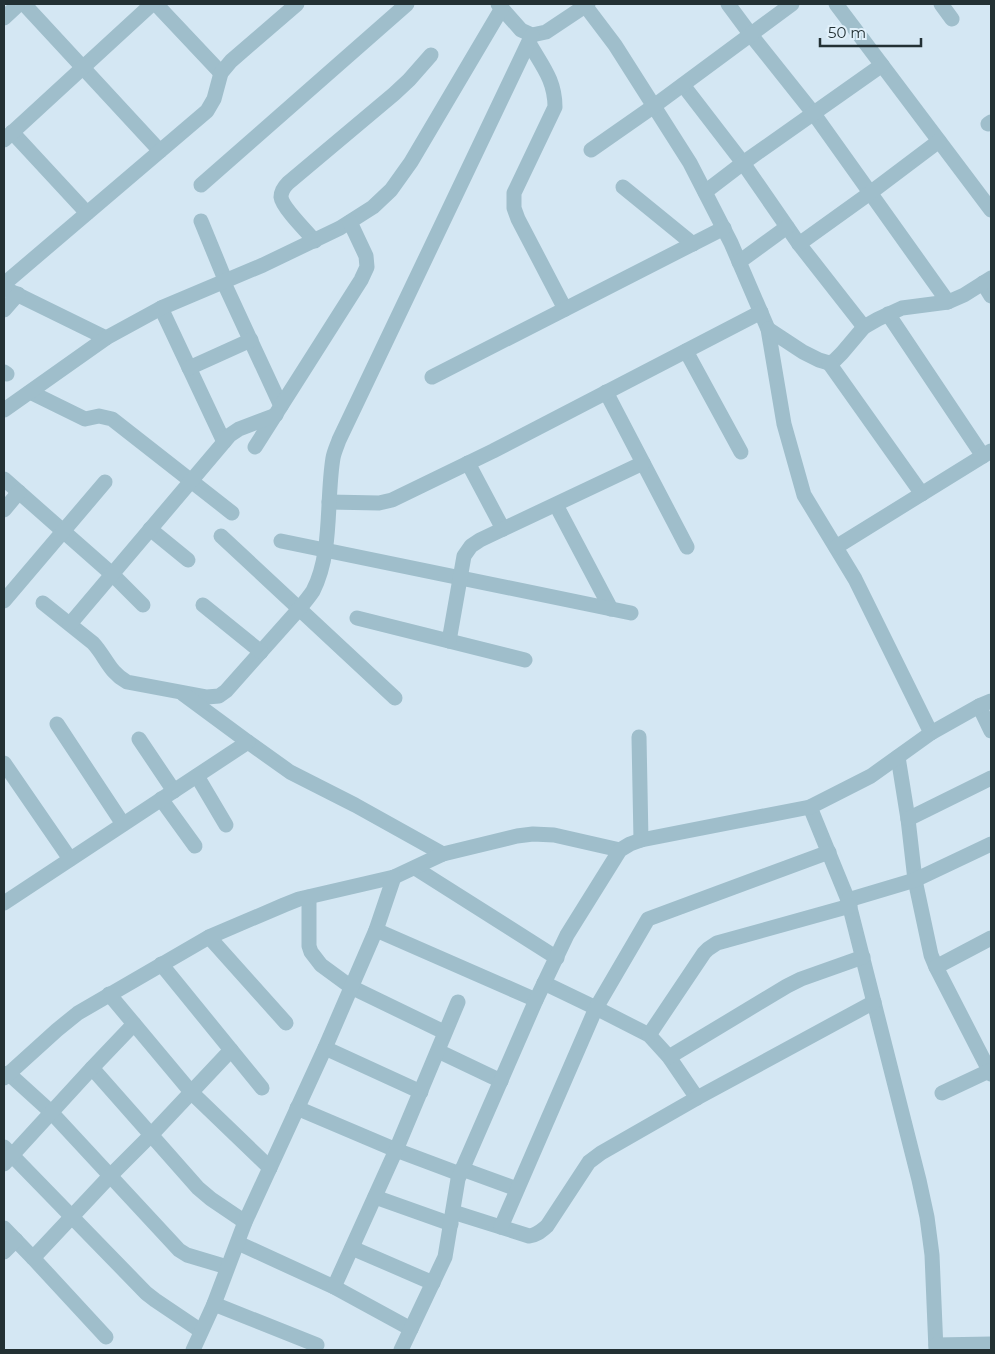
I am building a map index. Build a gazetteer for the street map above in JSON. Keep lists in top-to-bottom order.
{
  "scale_bar": "50 m"
}
